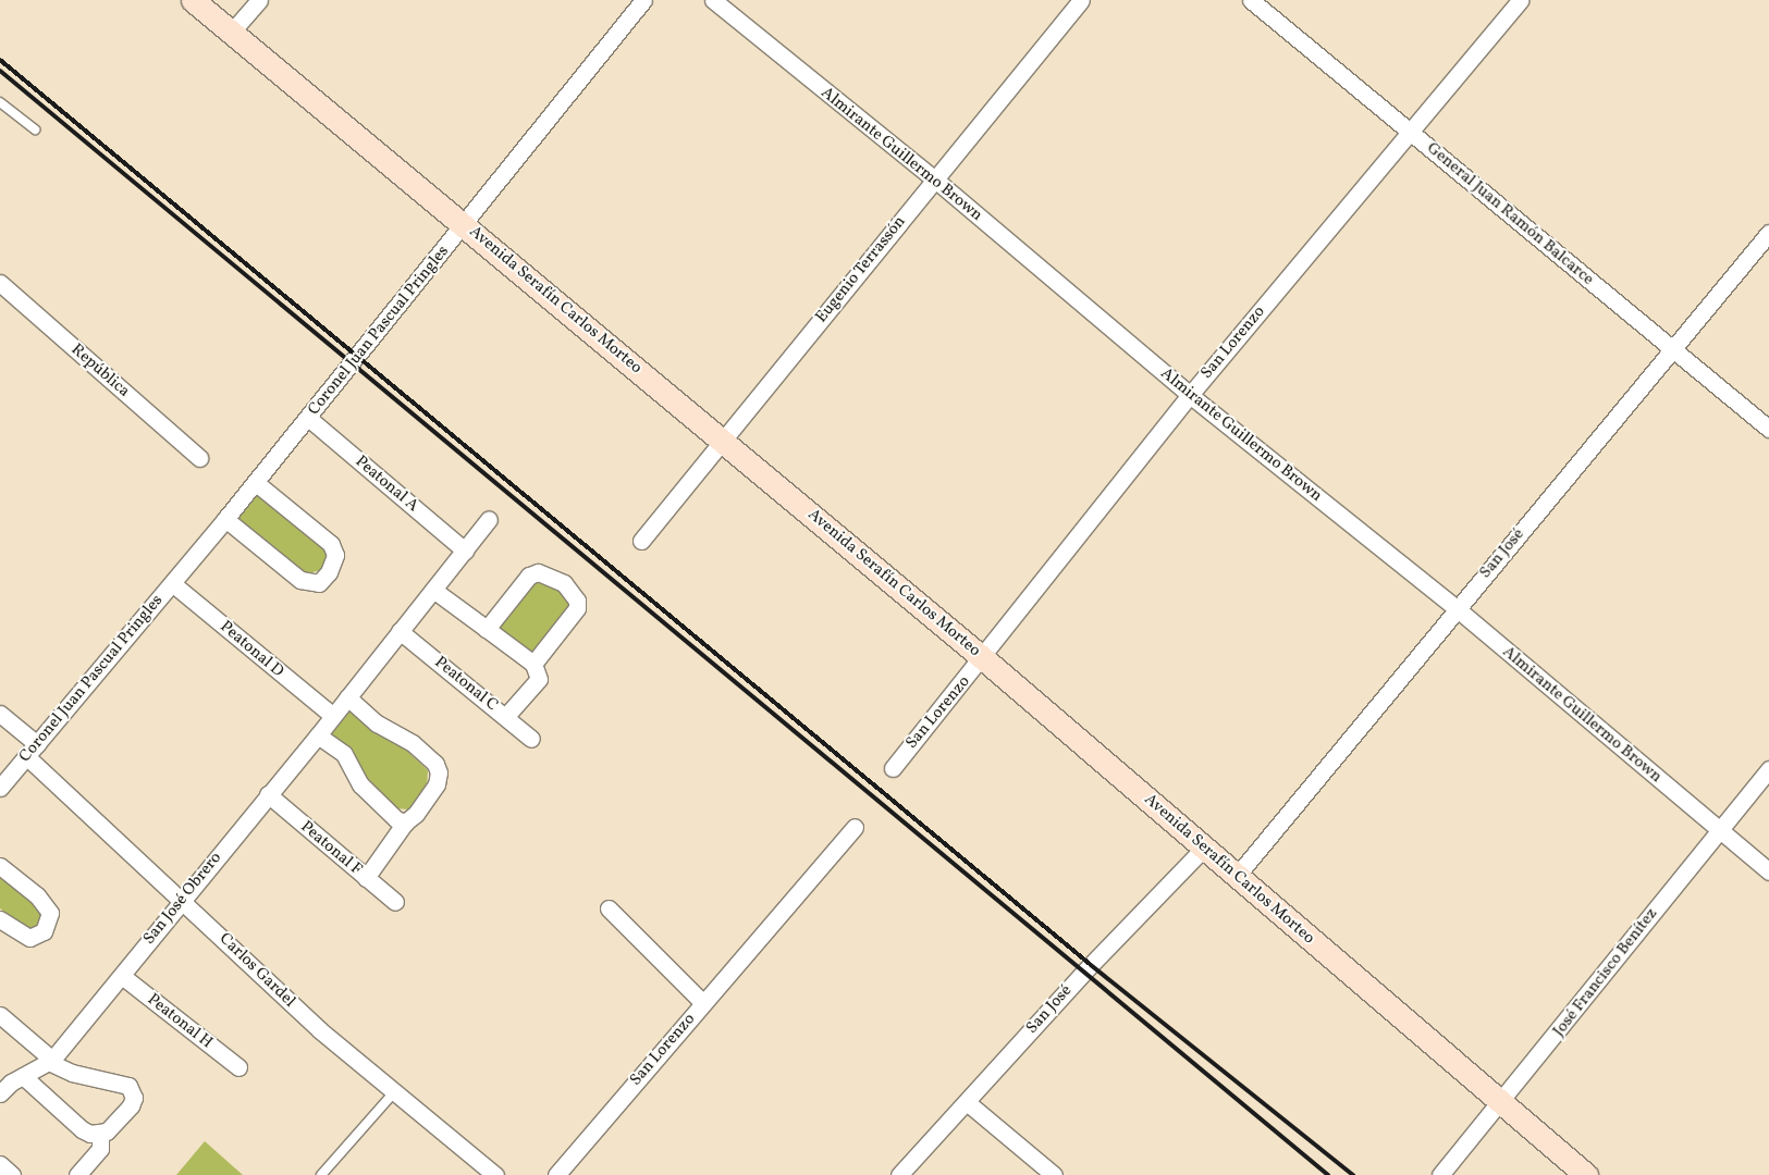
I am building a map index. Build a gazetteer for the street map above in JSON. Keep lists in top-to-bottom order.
{
  "streets": {
    "main road": ["Avenida Serafín Carlos Morteo"],
    "street": [
      "Almirante Guillermo Brown",
      "General Juan Ramón Balcarce",
      "Eugenio Terrassón",
      "Coronel Juan Pascual Pringles",
      "San Lorenzo",
      "República",
      "Peatonal A",
      "San José",
      "Peatonal D",
      "Peatonal C",
      "Peatonal F",
      "San José Obrero",
      "Carlos Gardel",
      "José Francisco Benítez",
      "Peatonal H"
    ]
  },
  "crossings": [
    ["Almirante Guillermo Brown", "Eugenio Terrassón"],
    ["Almirante Guillermo Brown", "San Lorenzo"],
    ["Almirante Guillermo Brown", "San José"],
    ["Almirante Guillermo Brown", "José Francisco Benítez"],
    ["General Juan Ramón Balcarce", "San Lorenzo"],
    ["General Juan Ramón Balcarce", "San José"],
    ["Eugenio Terrassón", "Avenida Serafín Carlos Morteo"],
    ["Avenida Serafín Carlos Morteo", "Coronel Juan Pascual Pringles"],
    ["Avenida Serafín Carlos Morteo", "San Lorenzo"],
    ["Avenida Serafín Carlos Morteo", "San José"],
    ["Avenida Serafín Carlos Morteo", "José Francisco Benítez"],
    ["Coronel Juan Pascual Pringles", "Peatonal A"],
    ["Coronel Juan Pascual Pringles", "Peatonal D"],
    ["Coronel Juan Pascual Pringles", "Carlos Gardel"],
    ["Peatonal A", "San José Obrero"],
    ["Peatonal D", "San José Obrero"],
    ["Peatonal C", "San José Obrero"],
    ["Peatonal F", "San José Obrero"],
    ["San José Obrero", "Carlos Gardel"],
    ["San José Obrero", "Peatonal H"]
  ]
}
